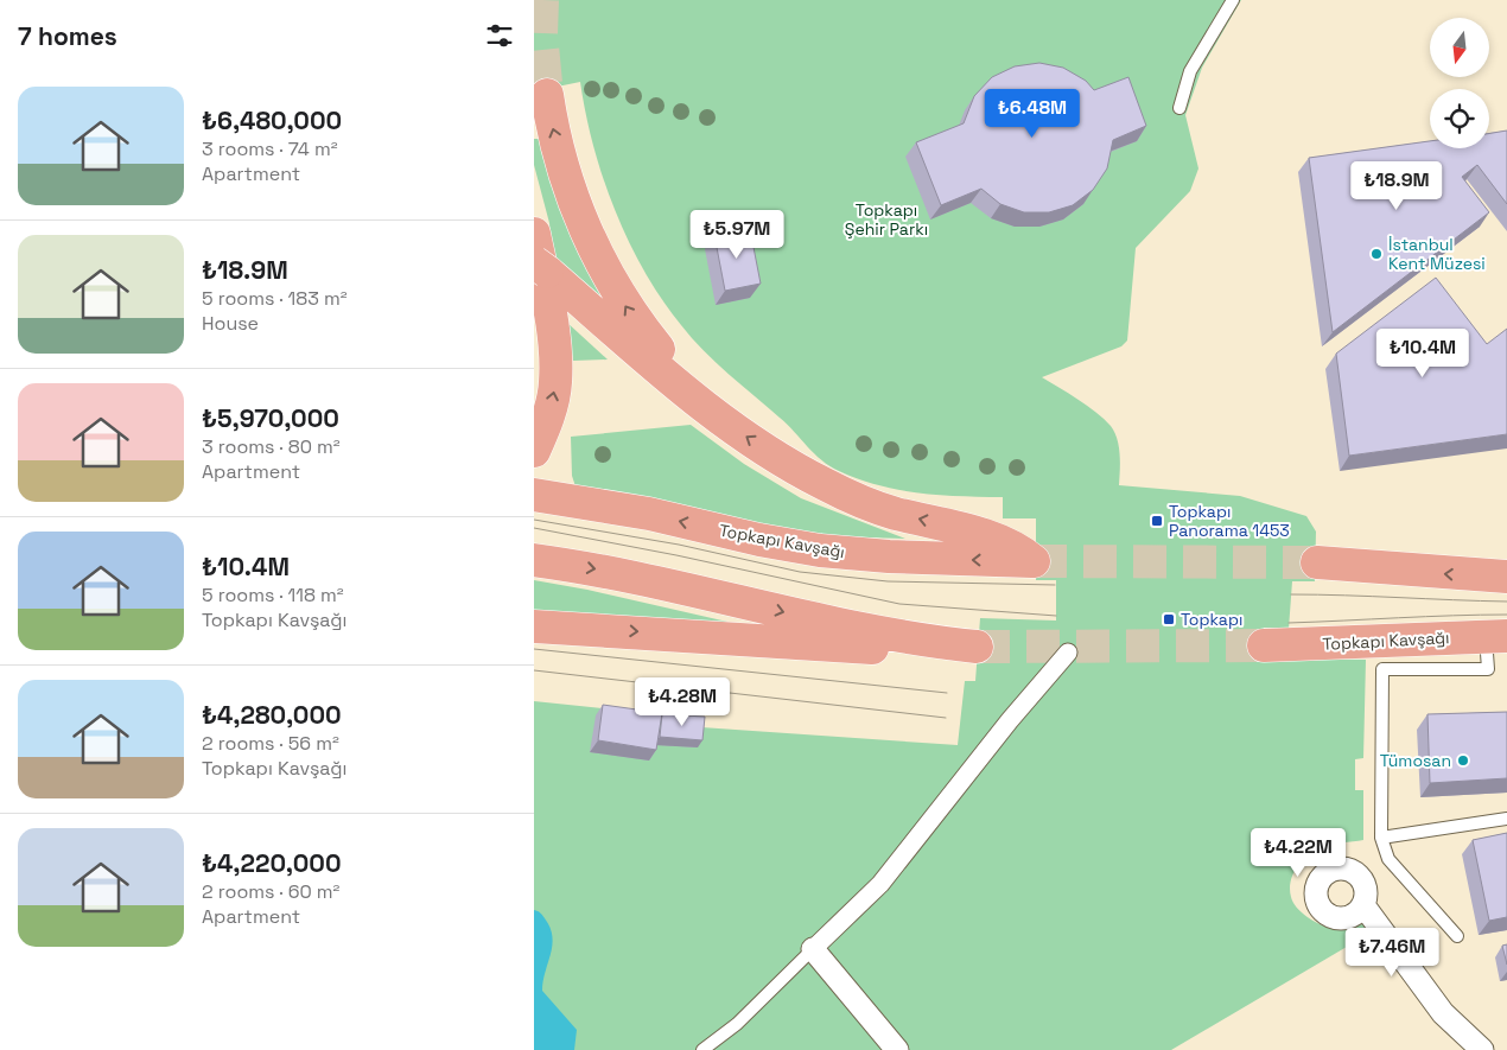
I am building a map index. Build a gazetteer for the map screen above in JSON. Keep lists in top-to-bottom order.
{
  "streets": {
    "main road": ["Topkapı Kavşağı"]
  },
  "parks": ["Topkapı Şehir Parkı"],
  "places": {
    "other": ["İstanbul Kent Müzesi", "Tümosan"],
    "transit": ["Topkapı Panorama 1453", "Topkapı"]
  },
  "north": "bottom",
  "page": {
    "heading": "7 homes",
    "list": [
      {
        "name": "₺6,480,000",
        "note": "3 rooms · 74 m² · Apartment"
      },
      {
        "name": "₺18.9M",
        "note": "5 rooms · 183 m² · House"
      },
      {
        "name": "₺5,970,000",
        "note": "3 rooms · 80 m² · Apartment"
      },
      {
        "name": "₺10.4M",
        "note": "5 rooms · 118 m² · Topkapı Kavşağı"
      },
      {
        "name": "₺4,280,000",
        "note": "2 rooms · 56 m² · Topkapı Kavşağı"
      },
      {
        "name": "₺4,220,000",
        "note": "2 rooms · 60 m² · Apartment"
      }
    ],
    "price": [
      "₺6.48M",
      "₺18.9M",
      "₺5.97M",
      "₺10.4M",
      "₺4.28M",
      "₺4.22M",
      "₺7.46M"
    ]
  }
}
